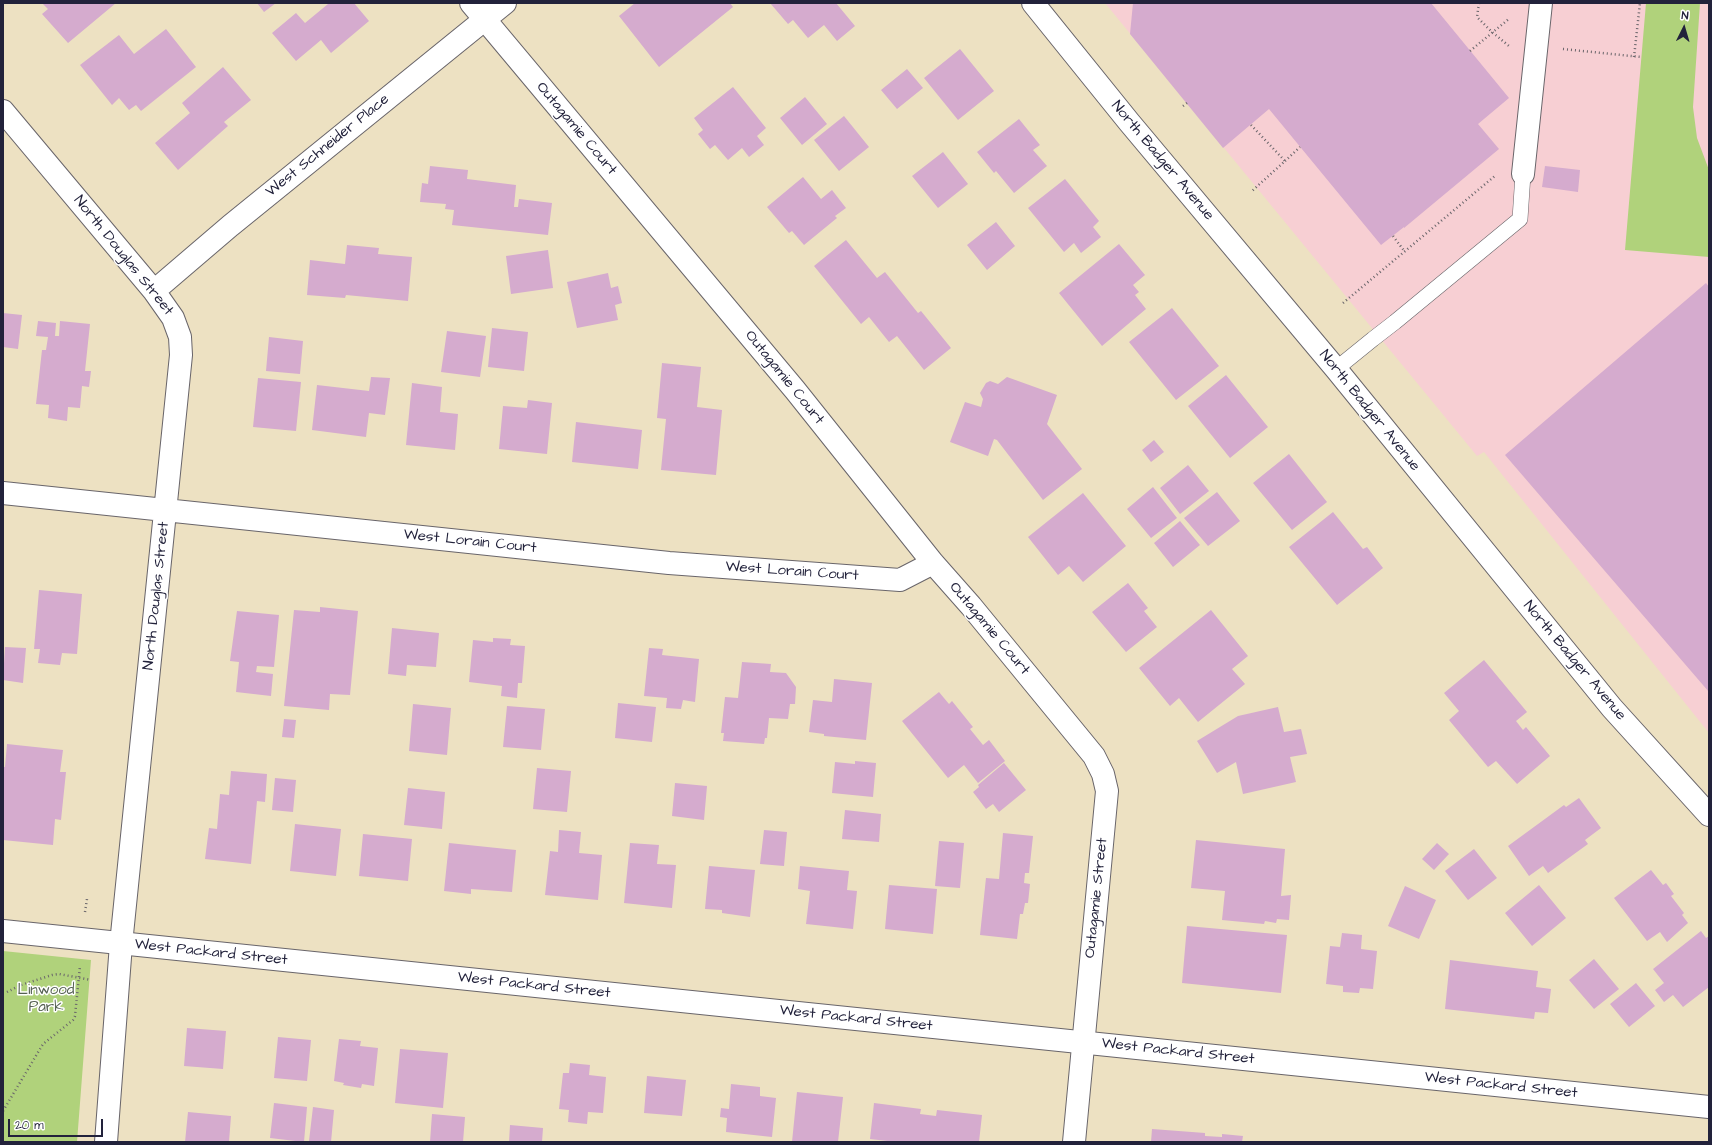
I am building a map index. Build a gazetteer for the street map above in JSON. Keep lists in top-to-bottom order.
{
  "streets": {
    "street": [
      "Outagamie Court",
      "West Schneider Place",
      "North Badger Avenue",
      "North Douglas Street",
      "West Lorain Court",
      "Outagamie Street",
      "West Packard Street"
    ]
  },
  "crossings": [
    ["Outagamie Court", "West Schneider Place"],
    ["Outagamie Court", "West Lorain Court"],
    ["Outagamie Court", "Outagamie Street"],
    ["West Schneider Place", "North Douglas Street"],
    ["North Douglas Street", "West Lorain Court"],
    ["North Douglas Street", "West Packard Street"],
    ["Outagamie Street", "West Packard Street"]
  ],
  "parks": ["Linwood Park"],
  "scale_bar": "20 m",
  "north": "top"
}
